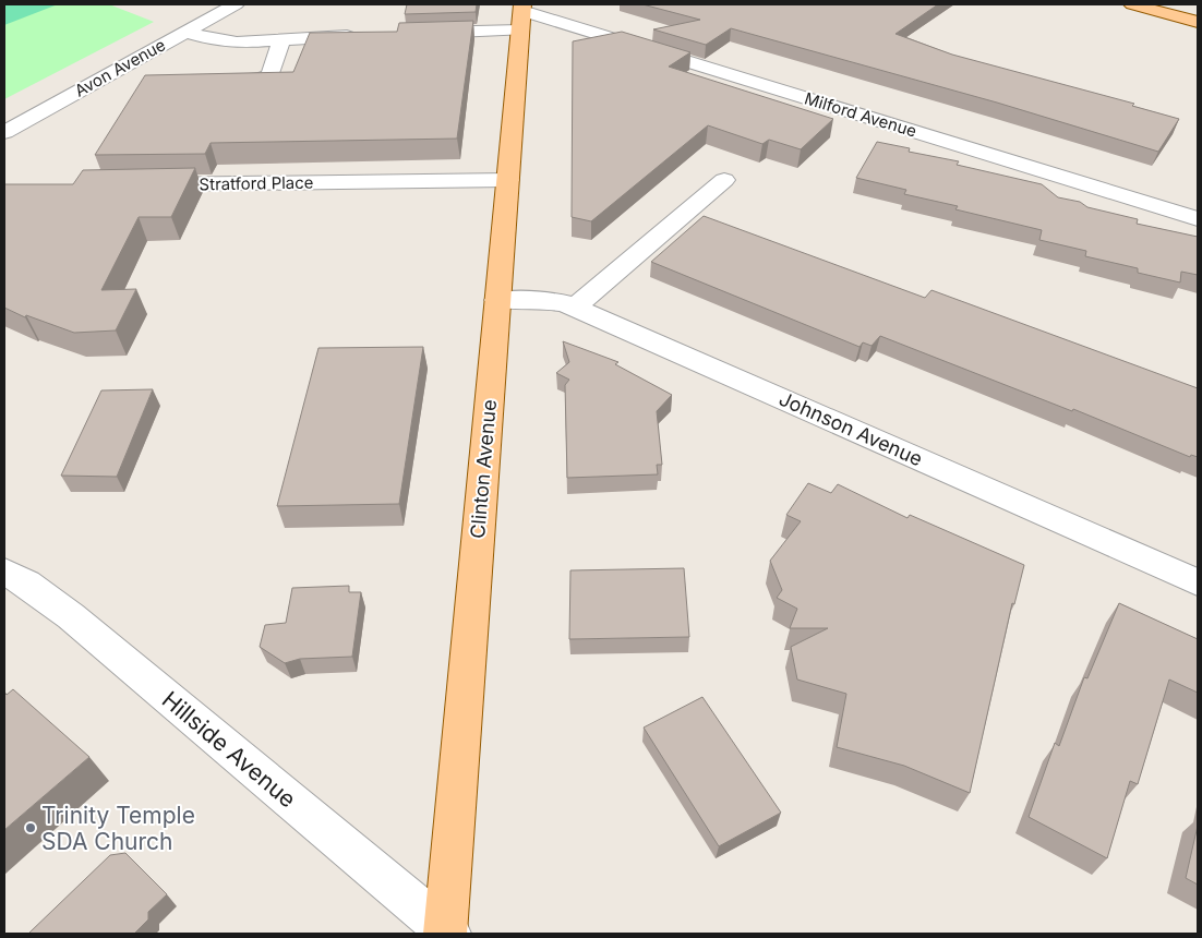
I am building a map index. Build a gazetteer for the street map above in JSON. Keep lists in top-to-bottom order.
{
  "streets": {
    "main road": ["Clinton Avenue"],
    "street": [
      "Avon Avenue",
      "Milford Avenue",
      "Stratford Place",
      "Johnson Avenue",
      "Hillside Avenue"
    ]
  },
  "crossings": [
    ["Milford Avenue", "Clinton Avenue"],
    ["Stratford Place", "Clinton Avenue"],
    ["Johnson Avenue", "Clinton Avenue"],
    ["Clinton Avenue", "Hillside Avenue"]
  ],
  "places": ["Trinity Temple SDA Church"]
}
